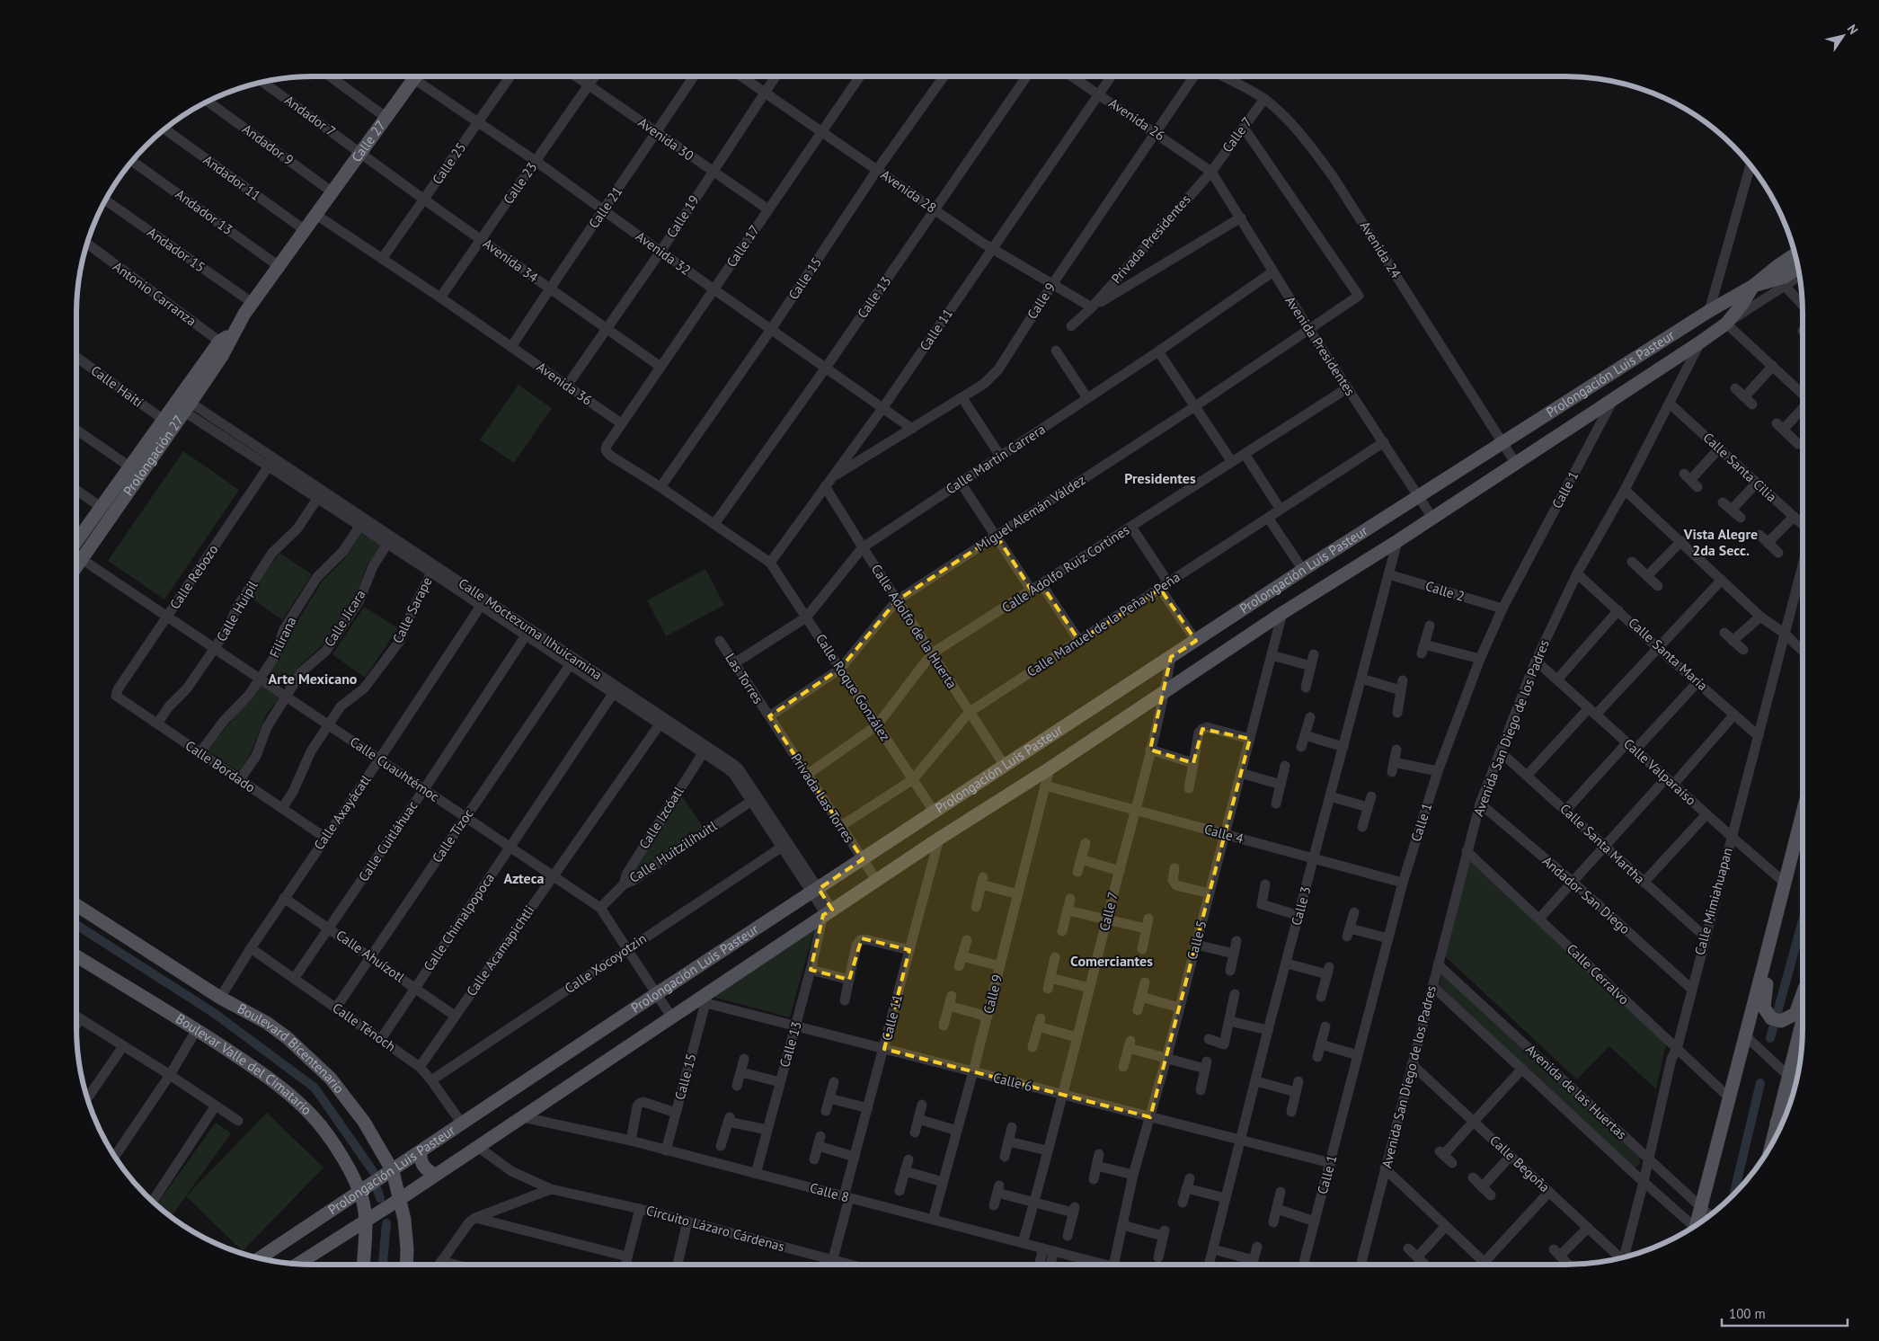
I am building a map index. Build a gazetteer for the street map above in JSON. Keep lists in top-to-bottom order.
{
  "streets": {
    "main road": [
      "Calle 27",
      "Prolongación Luis Pasteur",
      "Prolongación 27",
      "Boulevard Bicentenario",
      "Boulevar Valle del Cimatario"
    ],
    "street": [
      "Andador 7",
      "Avenida 26",
      "Calle 7",
      "Avenida 30",
      "Andador 9",
      "Calle 25",
      "Andador 11",
      "Calle 23",
      "Avenida 28",
      "Calle 21",
      "Andador 13",
      "Calle 19",
      "Privada Presidentes",
      "Calle 17",
      "Andador 15",
      "Avenida 24",
      "Avenida 32",
      "Avenida 34",
      "Calle 15",
      "Antonio Carranza",
      "Calle 13",
      "Calle 9",
      "Calle 11",
      "Avenida Presidentes",
      "Avenida 36",
      "Calle Haití",
      "Calle Martín Carrera",
      "Calle Santa Cilia",
      "Calle 1",
      "Miguel Alemán Váldez",
      "Calle Adolfo Ruiz Cortines",
      "Calle Rebozo",
      "Calle 2",
      "Calle Sarape",
      "Calle Huipil",
      "Calle Jícara",
      "Calle Manuel de la Peña y Peña",
      "Calle Adolfo de la Huerta",
      "Calle Moctezuma Ilhuicamina",
      "Filirana",
      "Calle Santa María",
      "Las Torres",
      "Calle Roque González",
      "Avenida San Diego de los Padres",
      "Calle Bordado",
      "Calle Cuauhtémoc",
      "Calle Valparaíso",
      "Privada Las Torres",
      "Calle Axayácatl",
      "Calle Izcóatl",
      "Calle 4",
      "Calle Tízoc",
      "Calle Cuitláhuac",
      "Calle Santa Martha",
      "Calle Huitzilíhuitl",
      "Andador San Diego",
      "Calle Mimiahuapan",
      "Calle 3",
      "Calle Chimalpopoca",
      "Calle 5",
      "Calle Acamapichtli",
      "Calle Ahuízotl",
      "Calle Xocoyotzin",
      "Calle Cerralvo",
      "Calle Ténoch",
      "Calle 6",
      "Avenida de las Huertas",
      "Calle Begoña",
      "Calle 8",
      "Circuito Lázaro Cárdenas"
    ]
  },
  "crossings": [
    ["Andador 7", "Calle 27"],
    ["Andador 7", "Avenida 34"],
    ["Avenida 26", "Calle 7"],
    ["Avenida 26", "Privada Presidentes"],
    ["Avenida 26", "Calle 9"],
    ["Avenida 26", "Calle 11"],
    ["Avenida 26", "Avenida Presidentes"],
    ["Calle 7", "Privada Presidentes"],
    ["Calle 7", "Avenida 24"],
    ["Calle 7", "Avenida Presidentes"],
    ["Calle 7", "Prolongación Luis Pasteur"],
    ["Calle 7", "Miguel Alemán Váldez"],
    ["Calle 7", "Calle 4"],
    ["Calle 7", "Calle 6"],
    ["Calle 7", "Calle 8"],
    ["Avenida 30", "Calle 23"],
    ["Avenida 30", "Calle 21"],
    ["Avenida 30", "Calle 19"],
    ["Avenida 30", "Calle 17"],
    ["Calle 27", "Andador 9"],
    ["Calle 27", "Avenida 34"],
    ["Calle 27", "Avenida 36"],
    ["Calle 27", "Prolongación 27"],
    ["Calle 25", "Avenida 32"],
    ["Calle 25", "Avenida 34"],
    ["Calle 25", "Avenida 36"],
    ["Andador 11", "Prolongación 27"],
    ["Calle 23", "Avenida 32"],
    ["Calle 23", "Avenida 34"],
    ["Calle 23", "Avenida 36"],
    ["Avenida 28", "Calle 19"],
    ["Avenida 28", "Privada Presidentes"],
    ["Avenida 28", "Calle 17"],
    ["Avenida 28", "Calle 15"],
    ["Avenida 28", "Calle 13"],
    ["Avenida 28", "Calle 9"],
    ["Avenida 28", "Calle 11"],
    ["Calle 21", "Avenida 32"],
    ["Calle 21", "Avenida 34"],
    ["Calle 21", "Avenida 36"],
    ["Andador 13", "Prolongación 27"],
    ["Calle 19", "Avenida 32"],
    ["Calle 19", "Avenida 34"],
    ["Calle 19", "Avenida 36"],
    ["Privada Presidentes", "Avenida Presidentes"],
    ["Calle 17", "Avenida 32"],
    ["Calle 17", "Avenida 34"],
    ["Calle 17", "Avenida 36"],
    ["Andador 15", "Prolongación 27"],
    ["Avenida 24", "Prolongación Luis Pasteur"],
    ["Avenida 32", "Calle 15"],
    ["Avenida 32", "Calle 13"],
    ["Avenida 32", "Calle 9"],
    ["Avenida 32", "Calle 11"],
    ["Calle 15", "Prolongación Luis Pasteur"],
    ["Calle 15", "Calle 6"],
    ["Calle 15", "Calle 8"],
    ["Antonio Carranza", "Prolongación 27"],
    ["Calle 13", "Prolongación Luis Pasteur"],
    ["Calle 13", "Calle Moctezuma Ilhuicamina"],
    ["Calle 13", "Calle 6"],
    ["Calle 13", "Calle 8"],
    ["Calle 9", "Calle 11"],
    ["Calle 9", "Prolongación Luis Pasteur"],
    ["Calle 9", "Calle Adolfo de la Huerta"],
    ["Calle 9", "Calle 4"],
    ["Calle 9", "Calle 6"],
    ["Calle 9", "Calle 8"],
    ["Calle 11", "Prolongación Luis Pasteur"],
    ["Calle 11", "Calle Adolfo de la Huerta"],
    ["Calle 11", "Calle Roque González"],
    ["Calle 11", "Calle 6"],
    ["Calle 11", "Calle 8"],
    ["Calle 11", "Circuito Lázaro Cárdenas"],
    ["Avenida Presidentes", "Prolongación Luis Pasteur"],
    ["Avenida Presidentes", "Calle Martín Carrera"],
    ["Avenida Presidentes", "Miguel Alemán Váldez"],
    ["Avenida Presidentes", "Calle Adolfo Ruiz Cortines"],
    ["Avenida Presidentes", "Calle Manuel de la Peña y Peña"],
    ["Prolongación Luis Pasteur", "Calle 1"],
    ["Prolongación Luis Pasteur", "Calle Adolfo de la Huerta"],
    ["Prolongación Luis Pasteur", "Calle Moctezuma Ilhuicamina"],
    ["Prolongación Luis Pasteur", "Calle Roque González"],
    ["Prolongación Luis Pasteur", "Avenida San Diego de los Padres"],
    ["Prolongación Luis Pasteur", "Calle Cuauhtémoc"],
    ["Prolongación Luis Pasteur", "Privada Las Torres"],
    ["Prolongación Luis Pasteur", "Calle 3"],
    ["Prolongación Luis Pasteur", "Calle 5"],
    ["Prolongación Luis Pasteur", "Calle Ténoch"],
    ["Prolongación Luis Pasteur", "Boulevard Bicentenario"],
    ["Prolongación Luis Pasteur", "Boulevar Valle del Cimatario"],
    ["Prolongación Luis Pasteur", "Calle 6"],
    ["Prolongación Luis Pasteur", "Calle 8"],
    ["Prolongación Luis Pasteur", "Circuito Lázaro Cárdenas"],
    ["Avenida 36", "Prolongación 27"],
    ["Calle Haití", "Prolongación 27"],
    ["Prolongación 27", "Calle Moctezuma Ilhuicamina"],
    ["Calle Martín Carrera", "Calle Adolfo de la Huerta"],
    ["Calle Martín Carrera", "Las Torres"],
    ["Calle Martín Carrera", "Calle Roque González"],
    ["Calle Santa Cilia", "Avenida San Diego de los Padres"],
    ["Calle 1", "Calle 2"],
    ["Calle 1", "Calle 4"],
    ["Calle 1", "Calle 6"],
    ["Miguel Alemán Váldez", "Calle Adolfo de la Huerta"],
    ["Miguel Alemán Váldez", "Las Torres"],
    ["Miguel Alemán Váldez", "Calle Roque González"],
    ["Miguel Alemán Váldez", "Privada Las Torres"],
    ["Calle Adolfo Ruiz Cortines", "Calle Adolfo de la Huerta"],
    ["Calle Adolfo Ruiz Cortines", "Calle Roque González"],
    ["Calle Adolfo Ruiz Cortines", "Privada Las Torres"],
    ["Calle Rebozo", "Calle Moctezuma Ilhuicamina"],
    ["Calle Rebozo", "Calle Bordado"],
    ["Calle Rebozo", "Calle Cuauhtémoc"],
    ["Calle 2", "Calle 3"],
    ["Calle Sarape", "Calle Moctezuma Ilhuicamina"],
    ["Calle Sarape", "Calle Bordado"],
    ["Calle Sarape", "Calle Cuauhtémoc"],
    ["Calle Huipil", "Calle Moctezuma Ilhuicamina"],
    ["Calle Huipil", "Calle Bordado"],
    ["Calle Huipil", "Calle Cuauhtémoc"],
    ["Calle Jícara", "Calle Moctezuma Ilhuicamina"],
    ["Calle Jícara", "Calle Bordado"],
    ["Calle Jícara", "Calle Cuauhtémoc"],
    ["Calle Manuel de la Peña y Peña", "Calle Adolfo de la Huerta"],
    ["Calle Manuel de la Peña y Peña", "Calle Roque González"],
    ["Calle Manuel de la Peña y Peña", "Privada Las Torres"],
    ["Calle Moctezuma Ilhuicamina", "Filirana"],
    ["Calle Moctezuma Ilhuicamina", "Calle Axayácatl"],
    ["Calle Moctezuma Ilhuicamina", "Calle Izcóatl"],
    ["Calle Moctezuma Ilhuicamina", "Calle Tízoc"],
    ["Calle Moctezuma Ilhuicamina", "Calle Cuitláhuac"],
    ["Calle Moctezuma Ilhuicamina", "Calle Huitzilíhuitl"],
    ["Calle Moctezuma Ilhuicamina", "Calle Chimalpopoca"],
    ["Calle Moctezuma Ilhuicamina", "Calle Acamapichtli"],
    ["Calle Moctezuma Ilhuicamina", "Calle Xocoyotzin"],
    ["Filirana", "Calle Bordado"],
    ["Filirana", "Calle Cuauhtémoc"],
    ["Calle Santa María", "Avenida San Diego de los Padres"],
    ["Calle Santa María", "Calle Mimiahuapan"],
    ["Las Torres", "Privada Las Torres"],
    ["Avenida San Diego de los Padres", "Calle Valparaíso"],
    ["Avenida San Diego de los Padres", "Calle Santa Martha"],
    ["Avenida San Diego de los Padres", "Andador San Diego"],
    ["Avenida San Diego de los Padres", "Calle Cerralvo"],
    ["Avenida San Diego de los Padres", "Avenida de las Huertas"],
    ["Avenida San Diego de los Padres", "Calle Begoña"],
    ["Calle Bordado", "Calle Axayácatl"],
    ["Calle Cuauhtémoc", "Calle Axayácatl"],
    ["Calle Cuauhtémoc", "Calle Tízoc"],
    ["Calle Cuauhtémoc", "Calle Cuitláhuac"],
    ["Calle Cuauhtémoc", "Calle Huitzilíhuitl"],
    ["Calle Cuauhtémoc", "Calle Chimalpopoca"],
    ["Calle Cuauhtémoc", "Calle Acamapichtli"],
    ["Calle Cuauhtémoc", "Calle Xocoyotzin"],
    ["Calle Valparaíso", "Calle Mimiahuapan"],
    ["Calle Axayácatl", "Calle Ahuízotl"],
    ["Calle Axayácatl", "Calle Ténoch"],
    ["Calle Axayácatl", "Boulevard Bicentenario"],
    ["Calle Izcóatl", "Calle Huitzilíhuitl"],
    ["Calle 4", "Calle 3"],
    ["Calle 4", "Calle 5"],
    ["Calle Tízoc", "Calle Ahuízotl"],
    ["Calle Tízoc", "Calle Ténoch"],
    ["Calle Cuitláhuac", "Calle Ahuízotl"],
    ["Calle Cuitláhuac", "Calle Ténoch"],
    ["Calle Santa Martha", "Calle Mimiahuapan"],
    ["Andador San Diego", "Calle Mimiahuapan"],
    ["Calle Mimiahuapan", "Calle Cerralvo"],
    ["Calle Mimiahuapan", "Avenida de las Huertas"],
    ["Calle 3", "Calle 6"],
    ["Calle Chimalpopoca", "Calle Ahuízotl"],
    ["Calle Chimalpopoca", "Calle Ténoch"],
    ["Calle 5", "Calle 6"],
    ["Calle Acamapichtli", "Calle Ahuízotl"],
    ["Calle Acamapichtli", "Calle Ténoch"],
    ["Calle Xocoyotzin", "Calle Ténoch"]
  ],
  "districts": [
    "Presidentes",
    "Vista Alegre 2da Secc.",
    "Arte Mexicano",
    "Azteca",
    "Comerciantes"
  ],
  "scale_bar": "100 m",
  "north": "top right"
}
